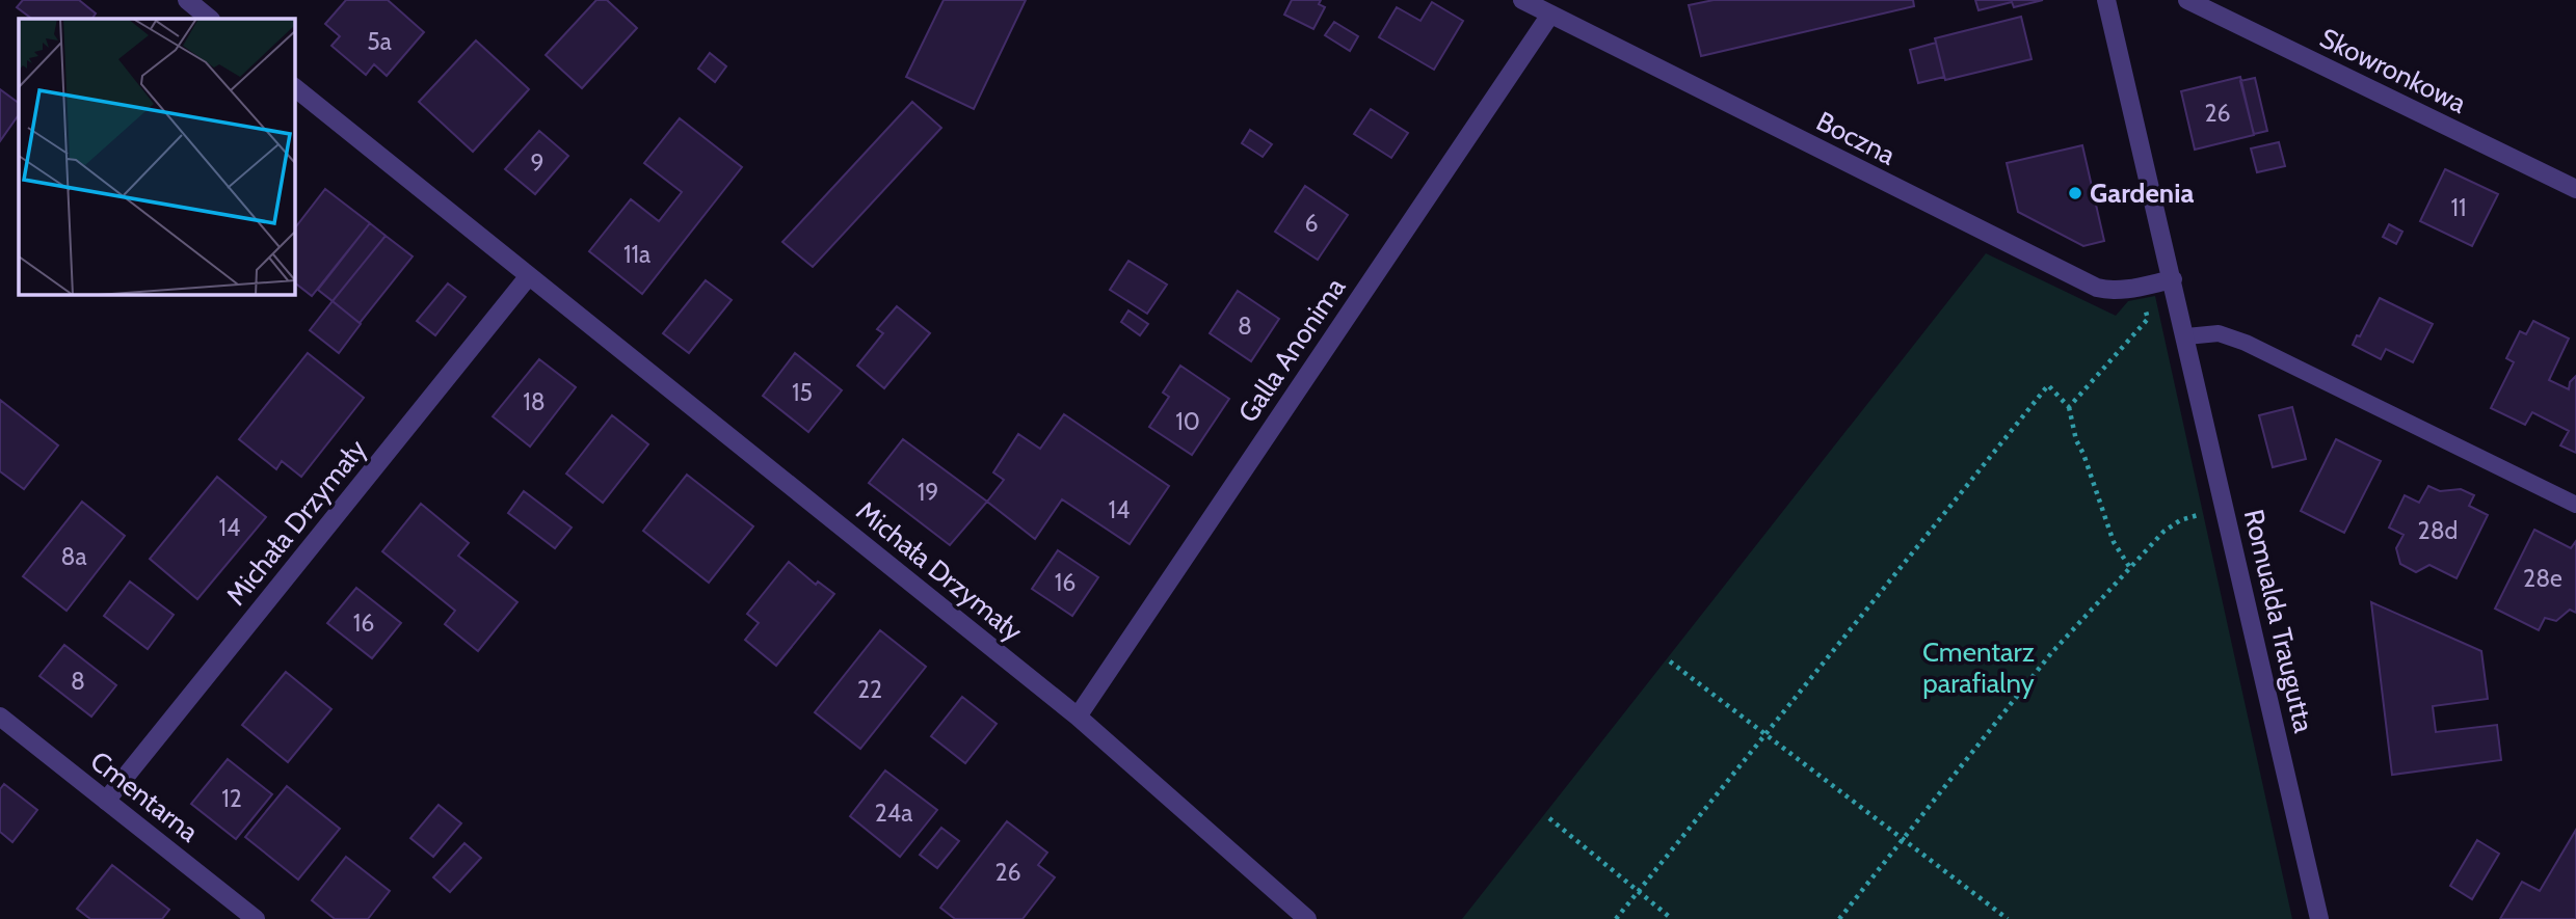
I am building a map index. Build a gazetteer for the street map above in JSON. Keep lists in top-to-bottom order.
{
  "streets": {
    "street": [
      "Skowronkowa",
      "Boczna",
      "Galla Anonima",
      "Michała Drzymały",
      "Romualda Traugutta",
      "Cmentarna"
    ]
  },
  "crossings": [
    ["Boczna", "Galla Anonima"],
    ["Boczna", "Romualda Traugutta"],
    ["Galla Anonima", "Michała Drzymały"],
    ["Michała Drzymały", "Cmentarna"]
  ],
  "parks": ["Cmentarz parafialny"],
  "places": ["Gardenia"],
  "house_numbers": [
    "5a",
    "26",
    "9",
    "11",
    "6",
    "11a",
    "8",
    "15",
    "18",
    "10",
    "19",
    "14",
    "14",
    "28d",
    "8a",
    "28e",
    "16",
    "16",
    "8",
    "22",
    "12",
    "24a",
    "26"
  ]
}
